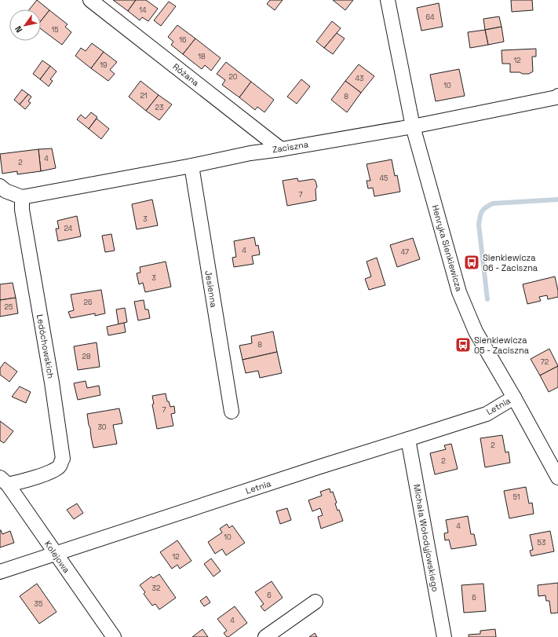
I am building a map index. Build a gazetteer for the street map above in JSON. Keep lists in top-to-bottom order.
{
  "streets": {
    "street": [
      "Różana",
      "Zaciszna",
      "Henryka Sienkiewicza",
      "Jesienna",
      "Ledóchowskich",
      "Letnia",
      "Michała Wołodyjowskiego",
      "Kolejowa"
    ]
  },
  "crossings": [
    ["Różana", "Zaciszna"],
    ["Zaciszna", "Henryka Sienkiewicza"],
    ["Zaciszna", "Jesienna"],
    ["Zaciszna", "Ledóchowskich"],
    ["Henryka Sienkiewicza", "Letnia"],
    ["Ledóchowskich", "Kolejowa"],
    ["Letnia", "Michała Wołodyjowskiego"],
    ["Letnia", "Kolejowa"]
  ],
  "places": {
    "bus stop": ["Sienkiewicza 06 - Zaciszna", "Sienkiewicza 05 - Zaciszna"]
  },
  "house_numbers": [
    "14",
    "64",
    "15",
    "16",
    "18",
    "12",
    "19",
    "20",
    "43",
    "10",
    "21",
    "8",
    "23",
    "4",
    "2",
    "45",
    "7",
    "3",
    "24",
    "4",
    "47",
    "3",
    "26",
    "25",
    "8",
    "28",
    "72",
    "7",
    "30",
    "2",
    "2",
    "51",
    "4",
    "10",
    "53",
    "12",
    "32",
    "6",
    "6",
    "35",
    "4"
  ],
  "north": "bottom left"
}
